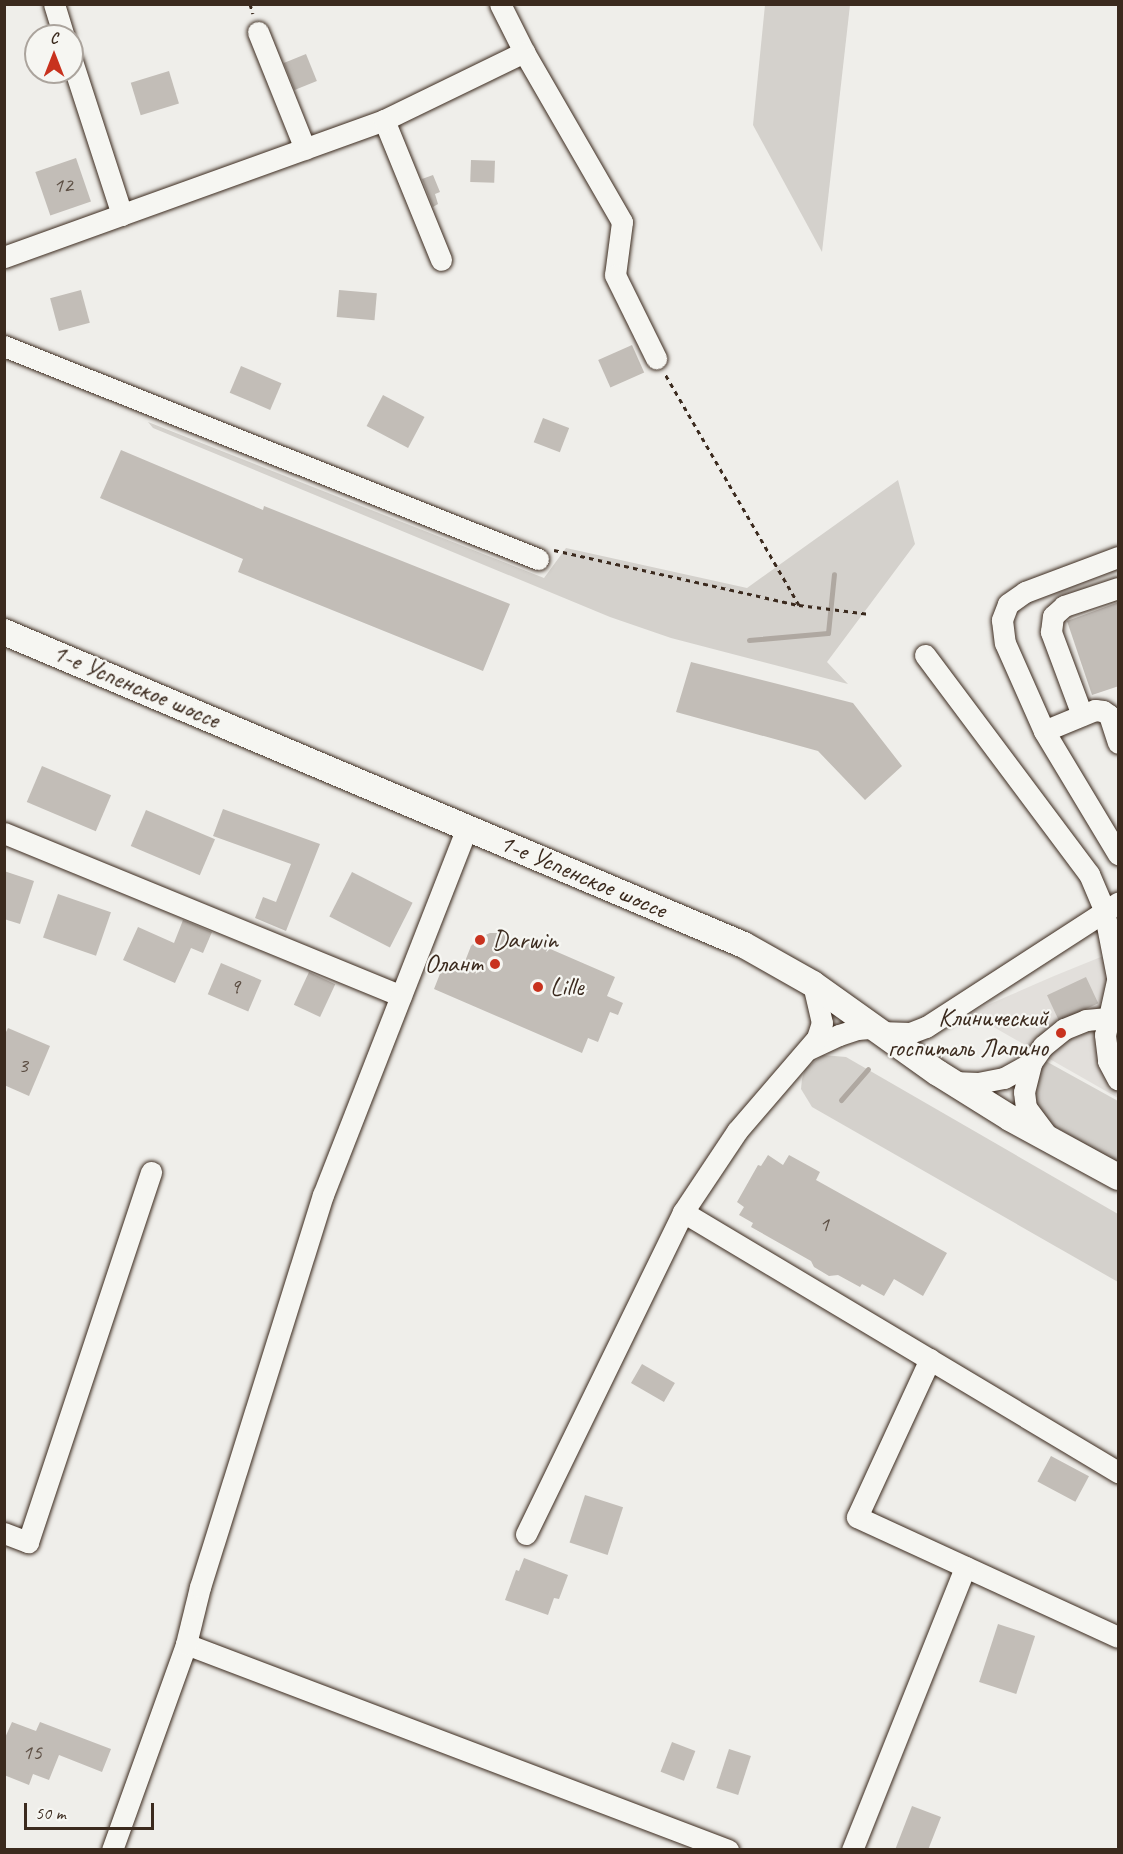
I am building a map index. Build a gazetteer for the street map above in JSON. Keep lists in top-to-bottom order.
{
  "streets": {
    "main road": ["1-е Успенское шоссе"]
  },
  "places": [
    "Darwin",
    "Олант",
    "Lille",
    "Клинический госпиталь Лапино"
  ],
  "house_numbers": [
    "12",
    "9",
    "3",
    "1",
    "15"
  ],
  "scale_bar": "50 m",
  "north": "top"
}
